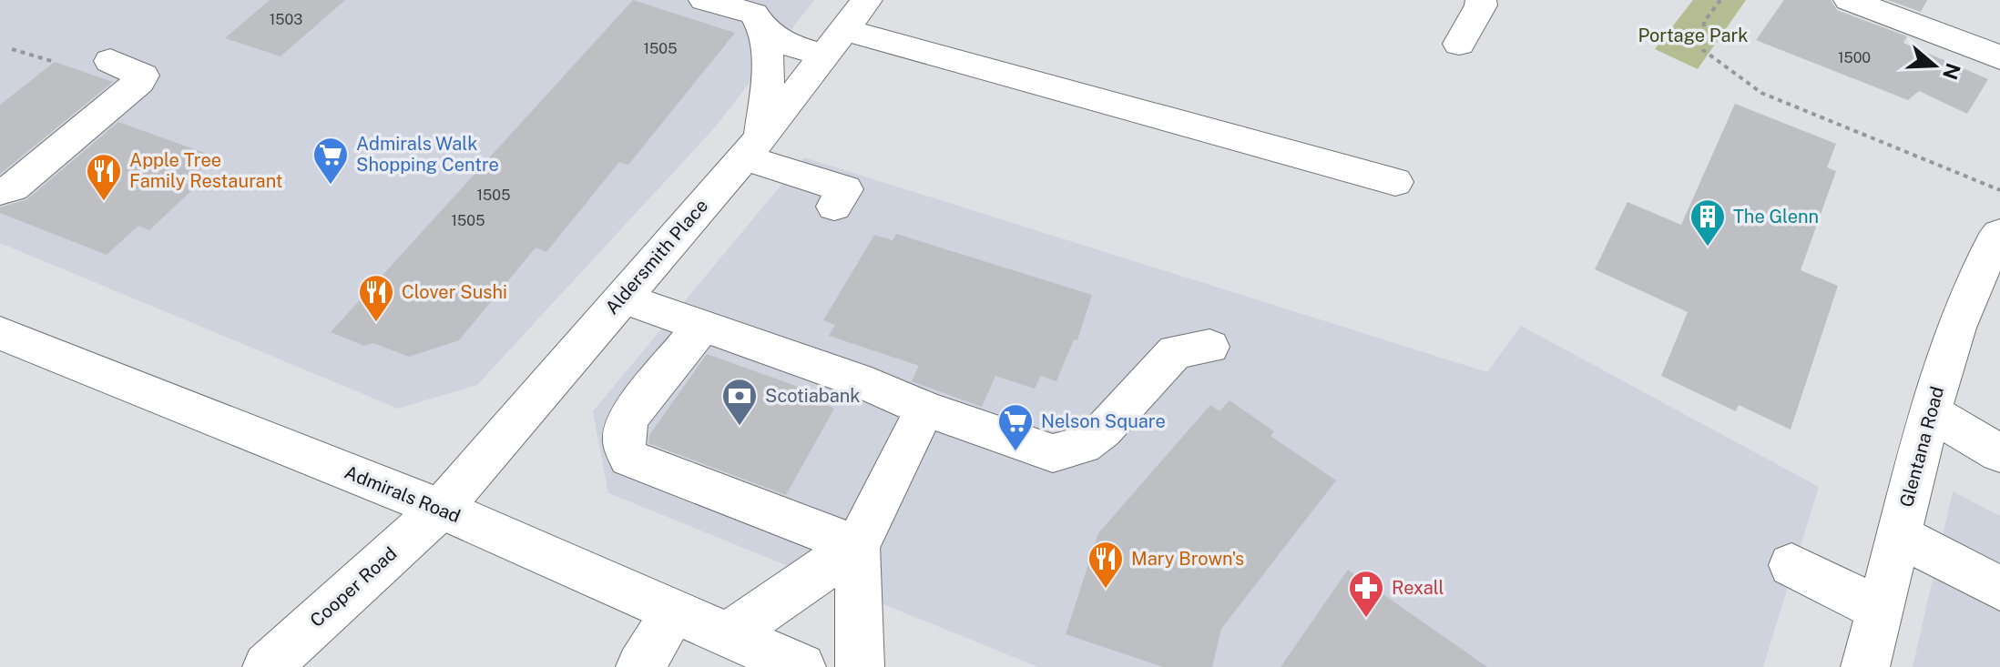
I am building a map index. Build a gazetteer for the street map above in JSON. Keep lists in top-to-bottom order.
{
  "streets": {
    "street": [
      "Aldersmith Place",
      "Glentana Road",
      "Admirals Road",
      "Cooper Road"
    ]
  },
  "crossings": [
    ["Aldersmith Place", "Admirals Road"],
    ["Aldersmith Place", "Cooper Road"],
    ["Admirals Road", "Cooper Road"]
  ],
  "parks": ["Portage Park"],
  "places": {
    "supermarket": ["Admirals Walk Shopping Centre", "Nelson Square"],
    "restaurant": ["Apple Tree Family Restaurant", "Clover Sushi", "Mary Brown's"],
    "building": ["The Glenn"],
    "bank": ["Scotiabank"],
    "pharmacy": ["Rexall"]
  },
  "house_numbers": [
    "1503",
    "1505",
    "1500",
    "1505",
    "1505"
  ],
  "north": "right"
}
